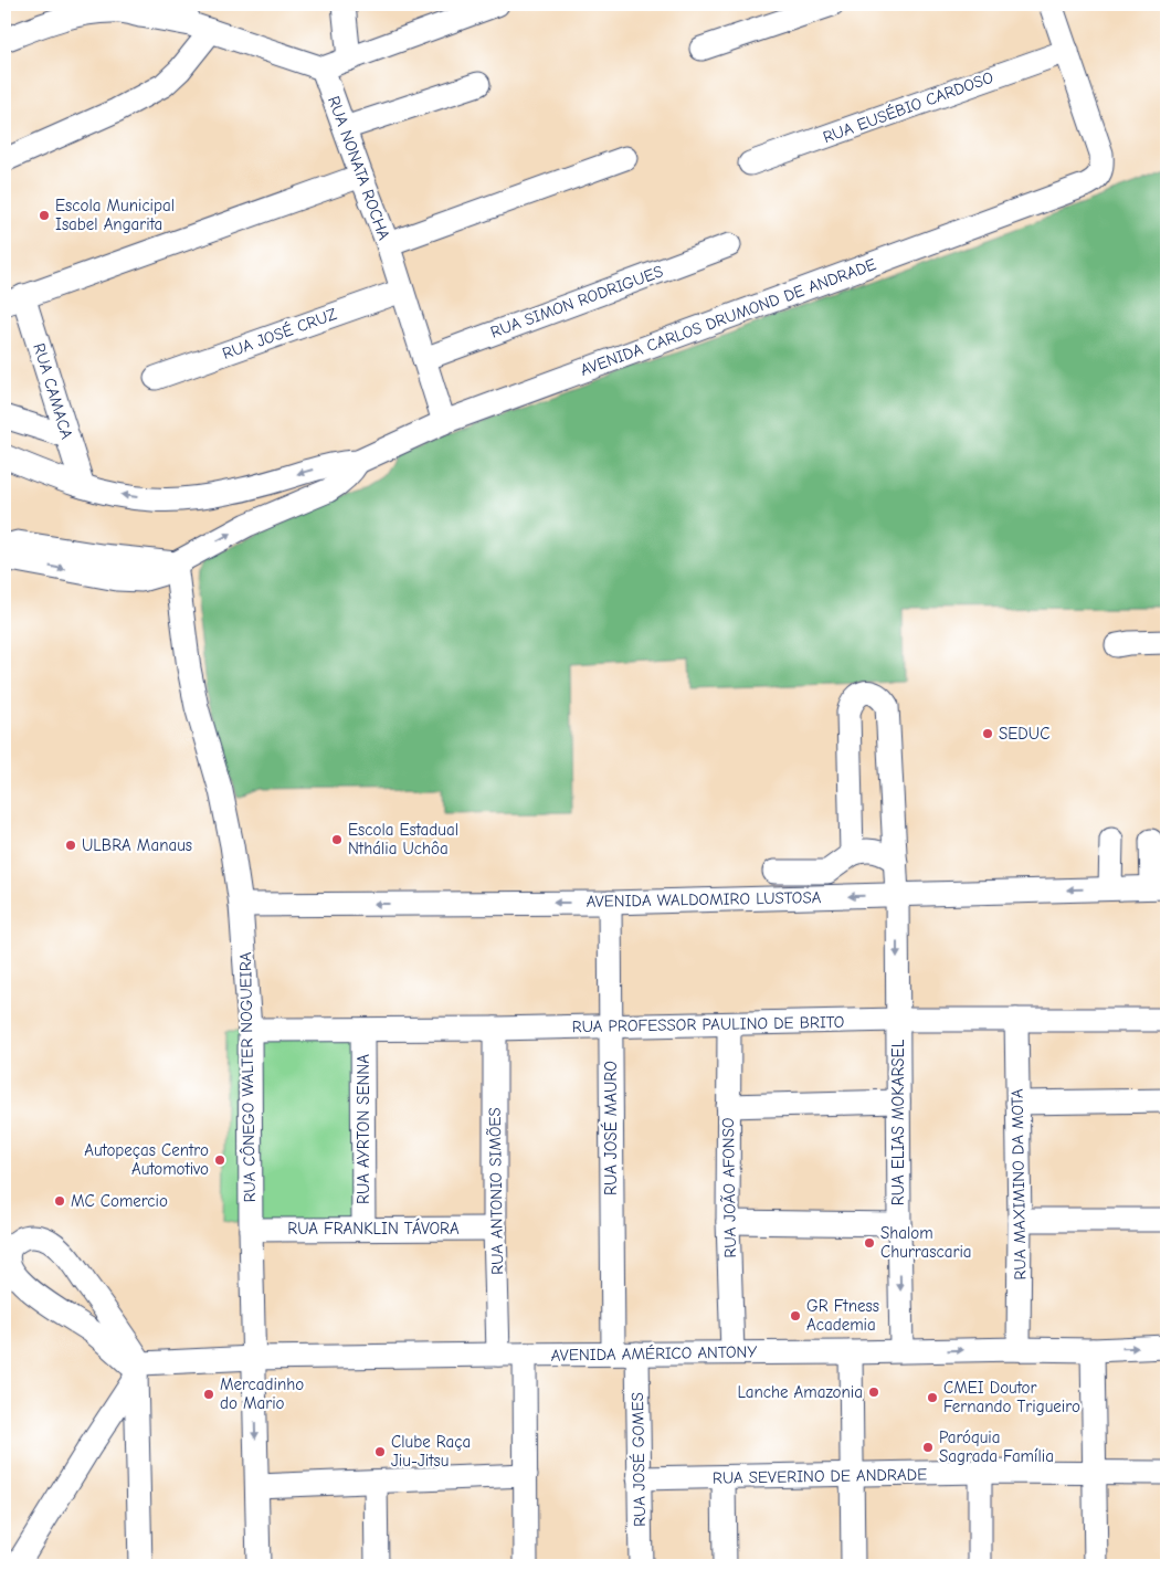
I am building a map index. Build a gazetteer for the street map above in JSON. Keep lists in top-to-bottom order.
{
  "streets": {
    "street": [
      "RUA EUSÉBIO CARDOSO",
      "RUA NONATA ROCHA",
      "RUA SIMON RODRIGUES",
      "AVENIDA CARLOS DRUMOND DE ANDRADE",
      "RUA JOSÉ CRUZ",
      "RUA CAMACA",
      "AVENIDA WALDOMIRO LUSTOSA",
      "RUA PROFESSOR PAULINO DE BRITO",
      "RUA CÔNEGO WALTER NOGUEIRA",
      "RUA ELIAS MOKARSEL",
      "RUA JOSÉ MAURO",
      "RUA AYRTON SENNA",
      "RUA MAXIMINO DA MOTA",
      "RUA JOÃO AFONSO",
      "RUA ANTONIO SIMÕES",
      "RUA FRANKLIN TÁVORA",
      "AVENIDA AMÉRICO ANTONY",
      "RUA JOSÉ GOMES",
      "RUA SEVERINO DE ANDRADE"
    ]
  },
  "crossings": [
    ["RUA EUSÉBIO CARDOSO", "AVENIDA CARLOS DRUMOND DE ANDRADE"],
    ["RUA NONATA ROCHA", "RUA SIMON RODRIGUES"],
    ["RUA NONATA ROCHA", "AVENIDA CARLOS DRUMOND DE ANDRADE"],
    ["RUA NONATA ROCHA", "RUA JOSÉ CRUZ"],
    ["AVENIDA CARLOS DRUMOND DE ANDRADE", "RUA CAMACA"],
    ["AVENIDA CARLOS DRUMOND DE ANDRADE", "RUA CÔNEGO WALTER NOGUEIRA"],
    ["AVENIDA WALDOMIRO LUSTOSA", "RUA CÔNEGO WALTER NOGUEIRA"],
    ["AVENIDA WALDOMIRO LUSTOSA", "RUA ELIAS MOKARSEL"],
    ["AVENIDA WALDOMIRO LUSTOSA", "RUA JOSÉ MAURO"],
    ["RUA PROFESSOR PAULINO DE BRITO", "RUA CÔNEGO WALTER NOGUEIRA"],
    ["RUA PROFESSOR PAULINO DE BRITO", "RUA ELIAS MOKARSEL"],
    ["RUA PROFESSOR PAULINO DE BRITO", "RUA JOSÉ MAURO"],
    ["RUA PROFESSOR PAULINO DE BRITO", "RUA AYRTON SENNA"],
    ["RUA PROFESSOR PAULINO DE BRITO", "RUA MAXIMINO DA MOTA"],
    ["RUA PROFESSOR PAULINO DE BRITO", "RUA JOÃO AFONSO"],
    ["RUA PROFESSOR PAULINO DE BRITO", "RUA ANTONIO SIMÕES"],
    ["RUA CÔNEGO WALTER NOGUEIRA", "RUA FRANKLIN TÁVORA"],
    ["RUA CÔNEGO WALTER NOGUEIRA", "AVENIDA AMÉRICO ANTONY"],
    ["RUA ELIAS MOKARSEL", "AVENIDA AMÉRICO ANTONY"],
    ["RUA JOSÉ MAURO", "AVENIDA AMÉRICO ANTONY"],
    ["RUA AYRTON SENNA", "RUA FRANKLIN TÁVORA"],
    ["RUA MAXIMINO DA MOTA", "AVENIDA AMÉRICO ANTONY"],
    ["RUA JOÃO AFONSO", "AVENIDA AMÉRICO ANTONY"],
    ["RUA ANTONIO SIMÕES", "RUA FRANKLIN TÁVORA"],
    ["RUA ANTONIO SIMÕES", "AVENIDA AMÉRICO ANTONY"],
    ["AVENIDA AMÉRICO ANTONY", "RUA JOSÉ GOMES"],
    ["RUA JOSÉ GOMES", "RUA SEVERINO DE ANDRADE"]
  ],
  "places": [
    "Escola Municipal Isabel Angarita",
    "SEDUC",
    "Escola Estadual Nthália Uchôa",
    "ULBRA Manaus",
    "Autopeças Centro Automotivo",
    "MC Comercio",
    "Shalom Churrascaria",
    "GR Ftness Academia",
    "Lanche Amazonia",
    "Mercadinho do Mario",
    "CMEI Doutor Fernando Trigueiro",
    "Paróquia Sagrada Família",
    "Clube Raça Jiu-Jitsu"
  ]
}
